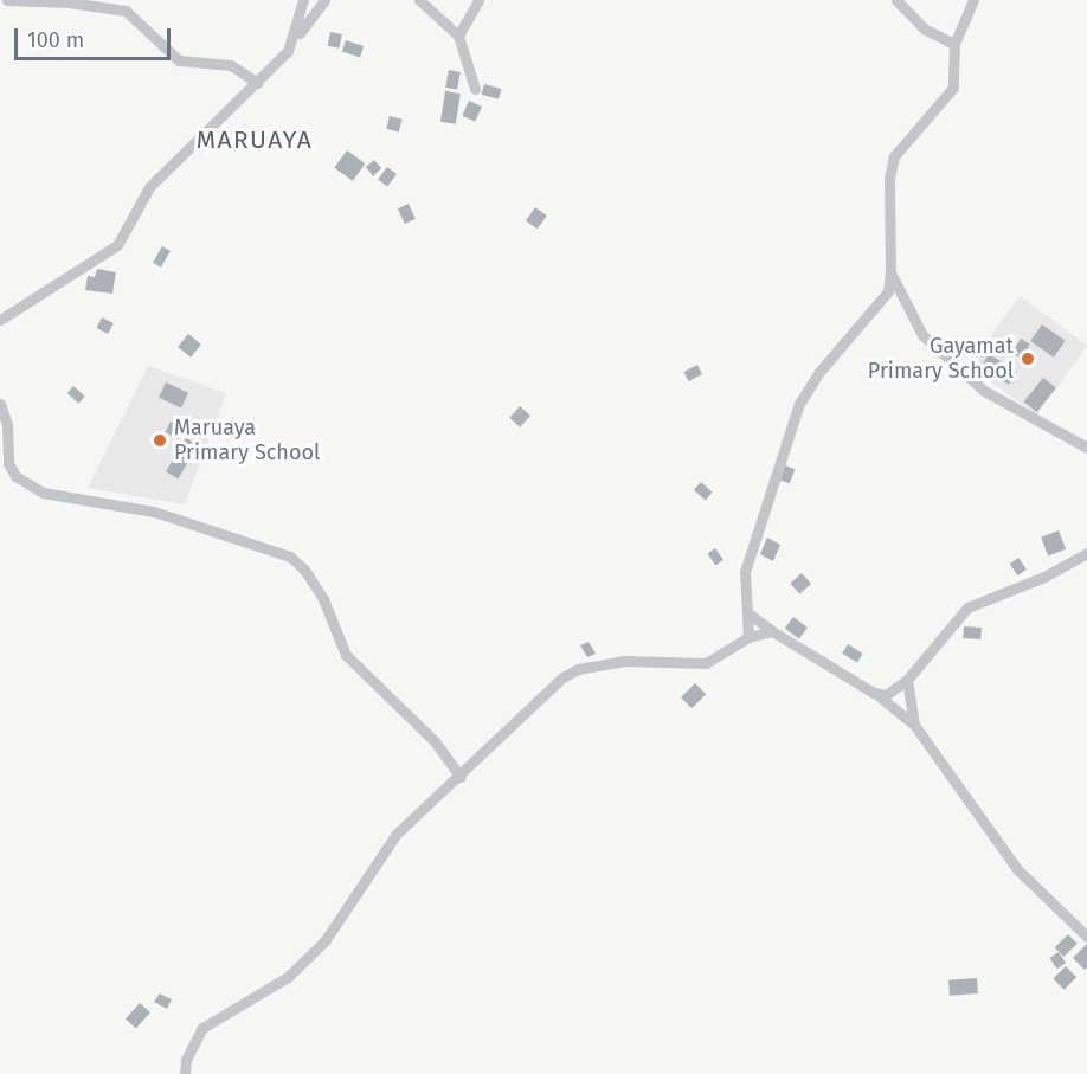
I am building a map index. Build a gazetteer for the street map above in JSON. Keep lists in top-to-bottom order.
{
  "districts": ["MARUAYA"],
  "places": ["Gayamat Primary School", "Maruaya Primary School"],
  "scale_bar": "100 m"
}
